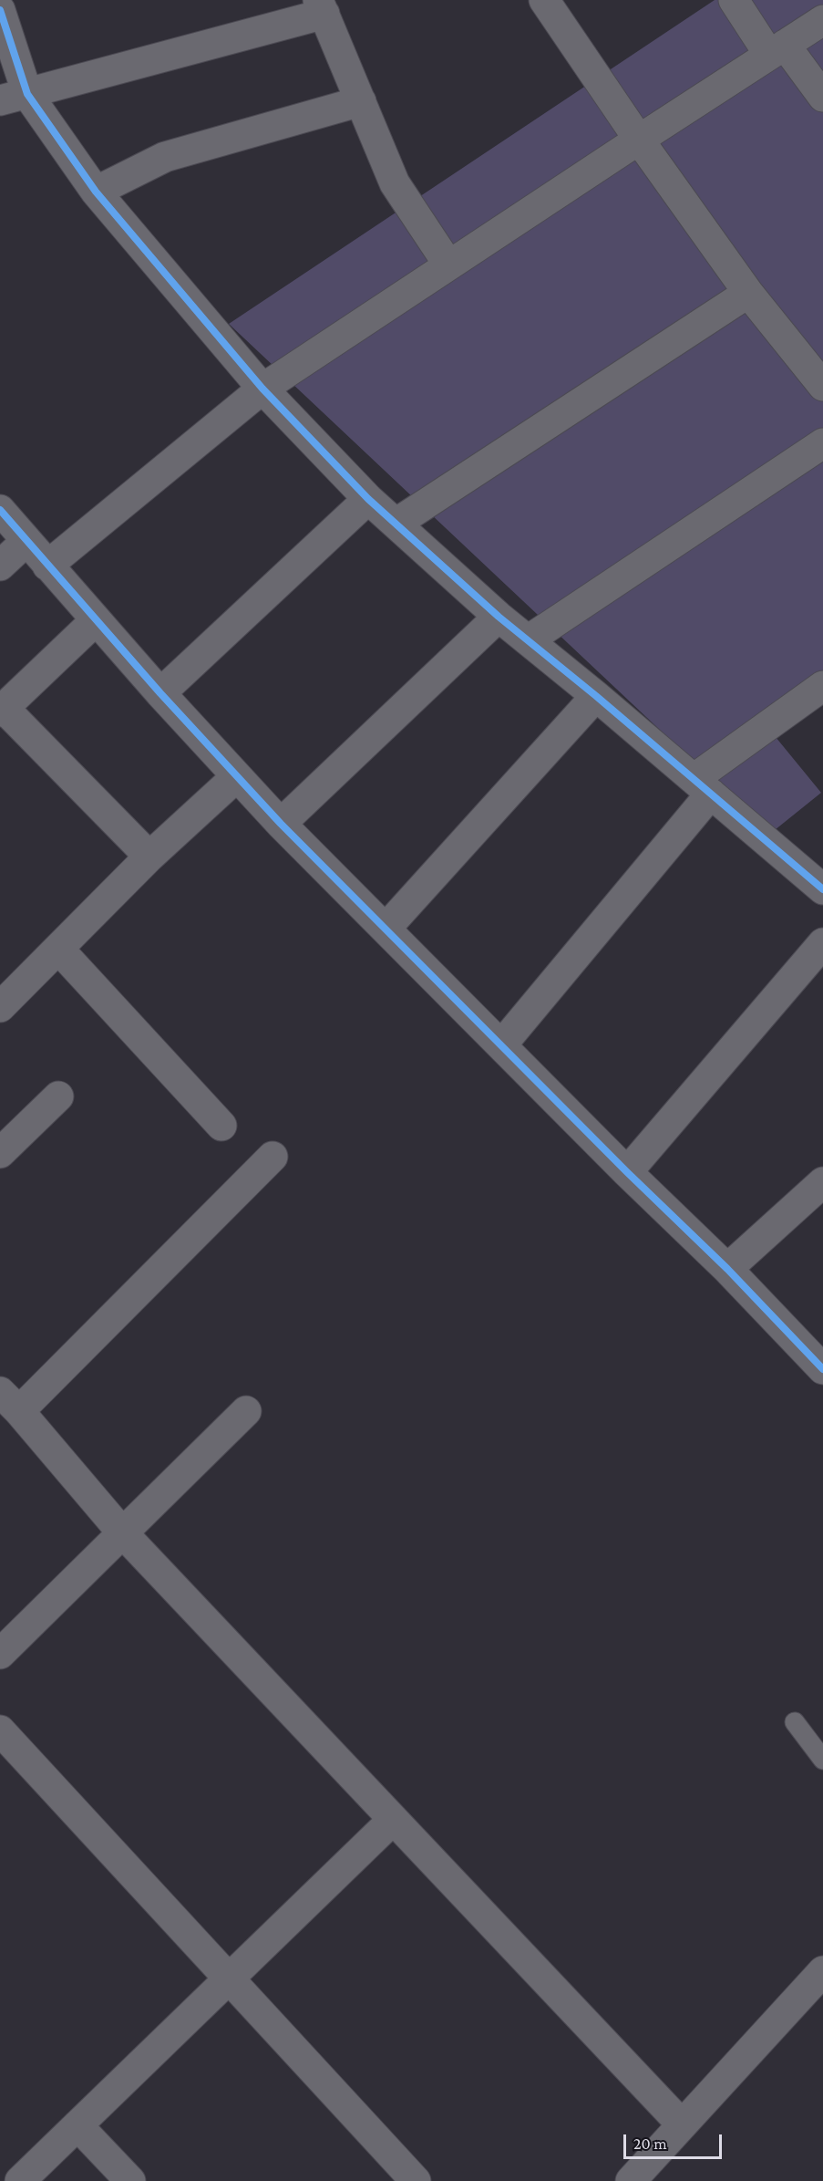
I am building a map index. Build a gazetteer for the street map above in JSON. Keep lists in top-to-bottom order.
{
  "scale_bar": "20 m"
}
